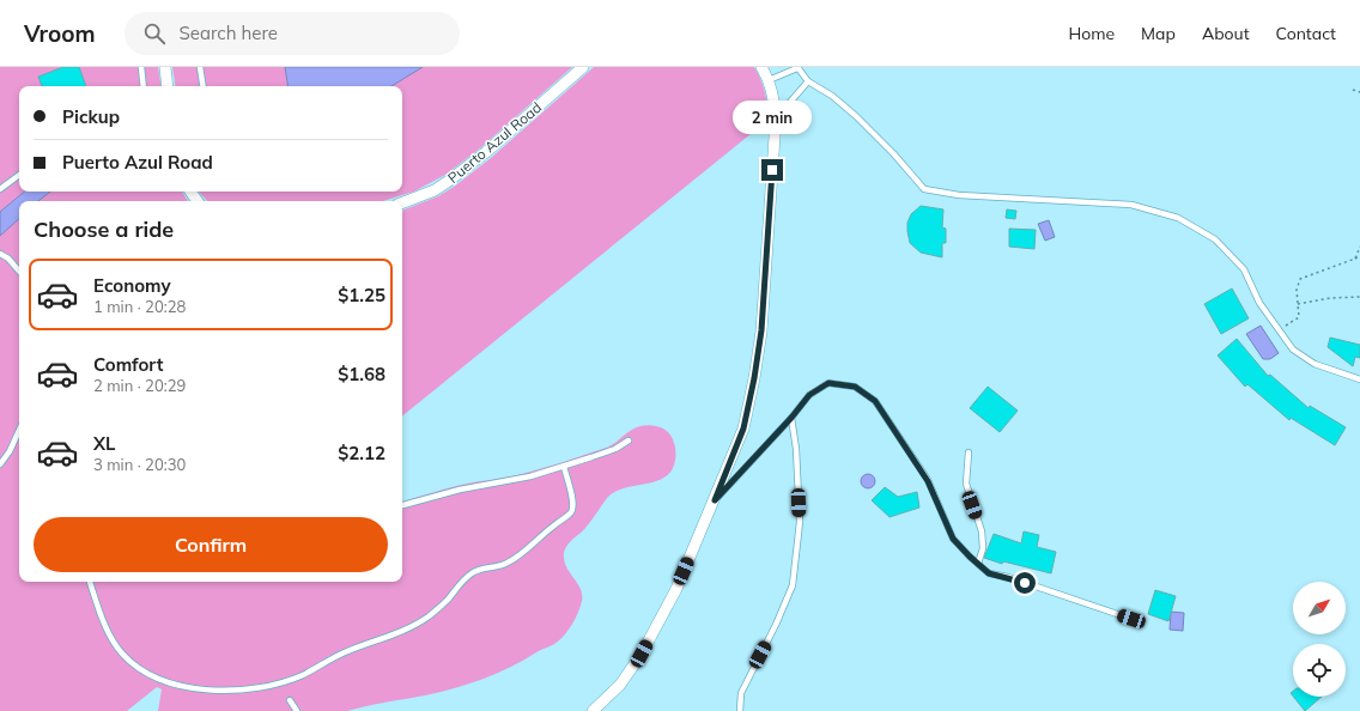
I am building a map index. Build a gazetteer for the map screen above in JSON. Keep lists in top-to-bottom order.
{
  "streets": {
    "street": ["Puerto Azul Road"]
  },
  "north": "top right",
  "page": {
    "header": "Vroom",
    "search": "Search here",
    "nav": [
      "Home",
      "Map",
      "About",
      "Contact"
    ],
    "banner": ["Pickup", "Puerto Azul Road"],
    "bubble": "2 min",
    "heading": "Choose a ride",
    "list": [
      {
        "name": "Economy",
        "note": "1 min · 20:28",
        "value": "$1.25"
      },
      {
        "name": "Comfort",
        "note": "2 min · 20:29",
        "value": "$1.68"
      },
      {
        "name": "XL",
        "note": "3 min · 20:30",
        "value": "$2.12"
      }
    ],
    "buttons": "Confirm"
  }
}
